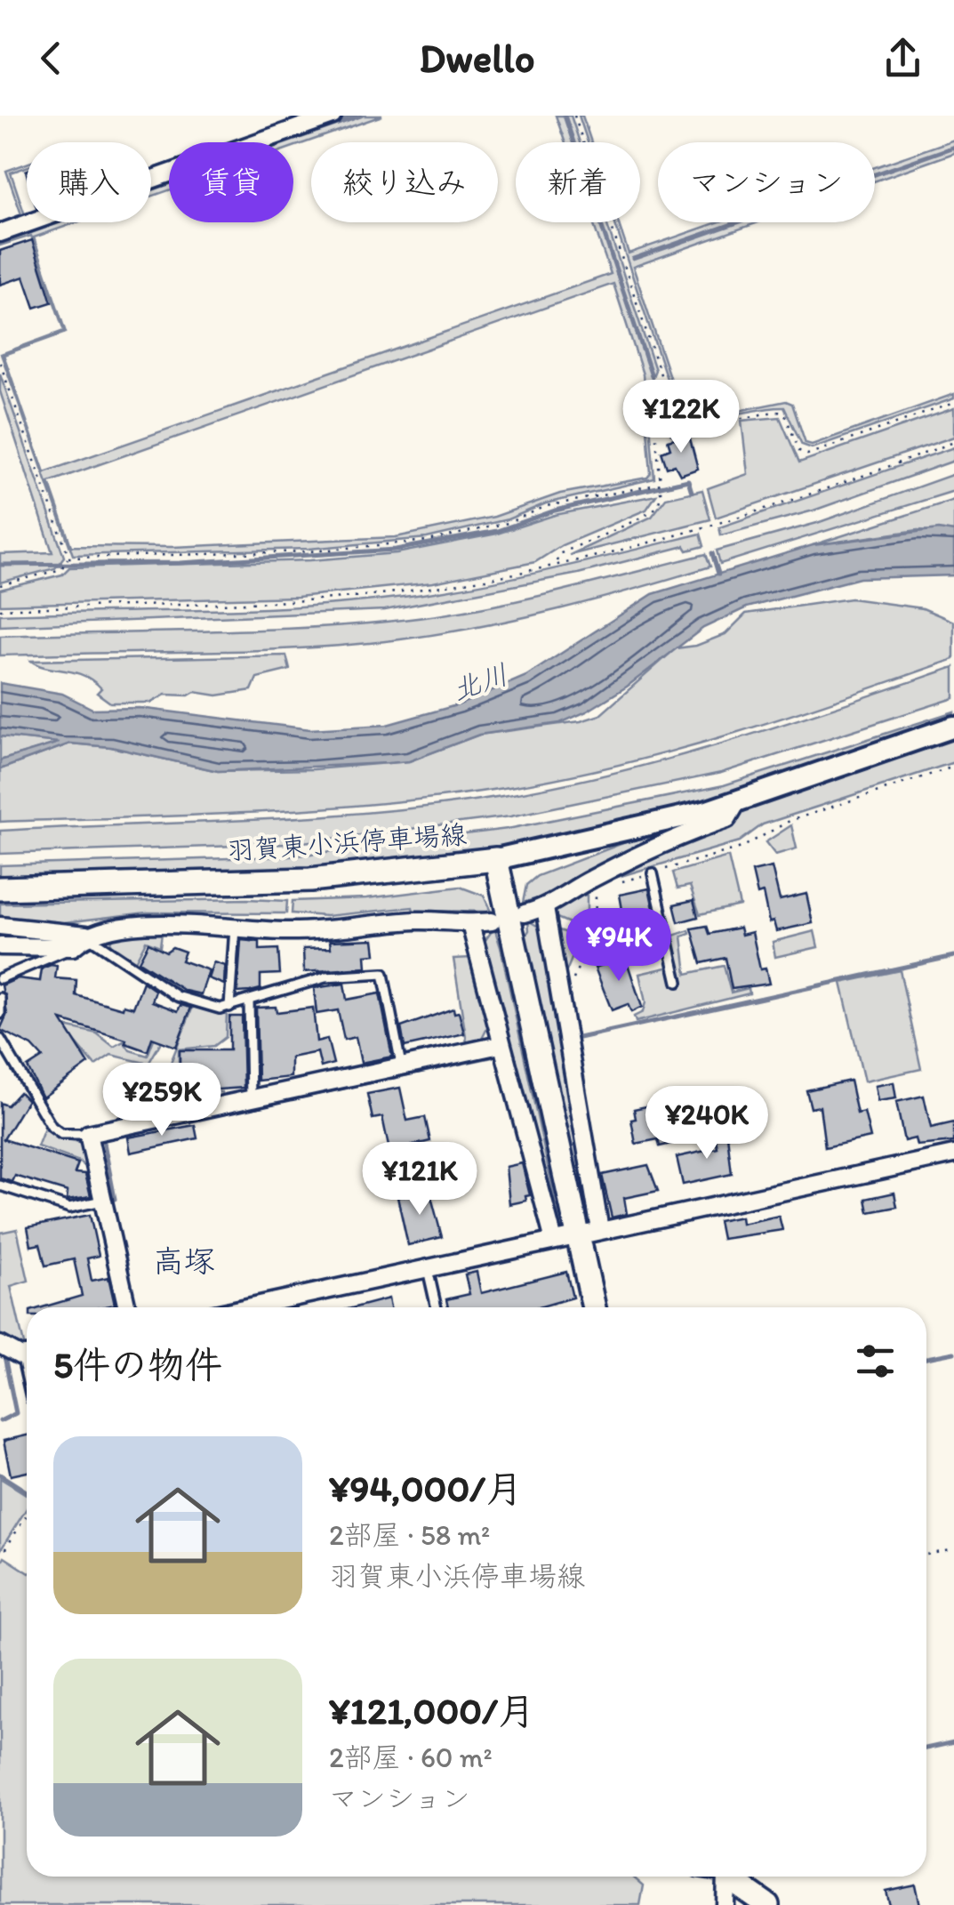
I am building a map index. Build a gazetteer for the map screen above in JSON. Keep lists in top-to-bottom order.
{
  "streets": {
    "main road": ["羽賀東小浜停車場線"]
  },
  "districts": ["高塚"],
  "water": ["北川"],
  "page": {
    "header": "Dwello",
    "chip": [
      "購入",
      "賃貸",
      "絞り込み",
      "新着",
      "マンション"
    ],
    "price": [
      "¥122K",
      "¥94K",
      "¥259K",
      "¥240K",
      "¥121K"
    ],
    "heading": "5件の物件",
    "list": [
      {
        "name": "¥94,000/月",
        "note": "2部屋 · 58 m² · 羽賀東小浜停車場線"
      },
      {
        "name": "¥121,000/月",
        "note": "2部屋 · 60 m² · マンション"
      }
    ]
  }
}
